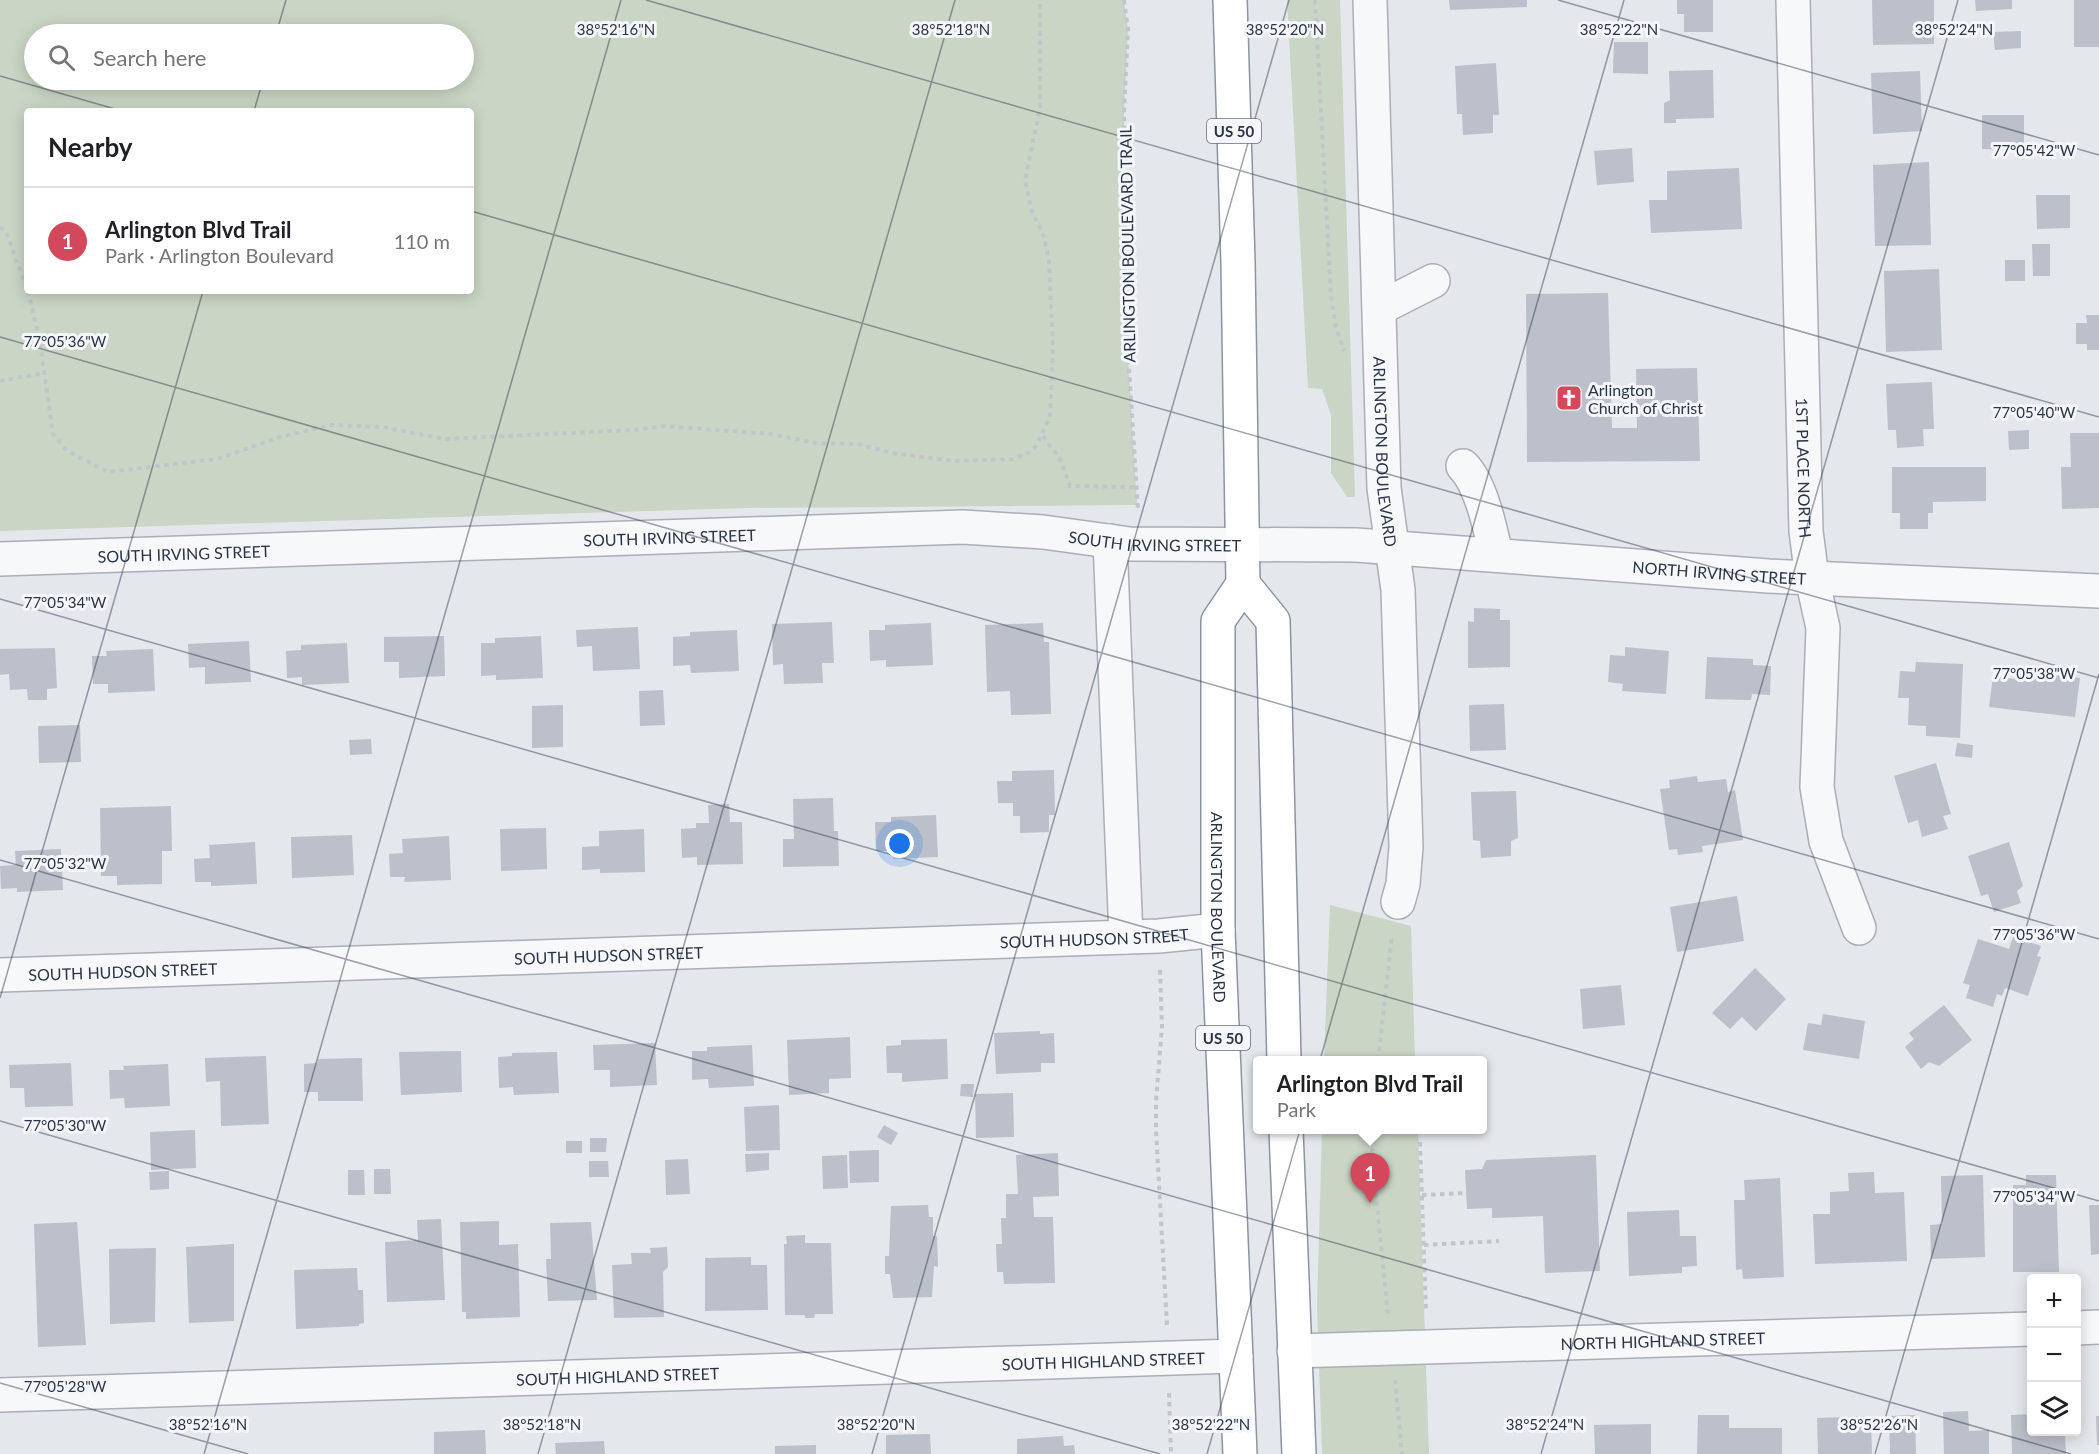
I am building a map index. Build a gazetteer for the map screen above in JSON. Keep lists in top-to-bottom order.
{
  "streets": {
    "highway": ["US 50", "ARLINGTON BOULEVARD"],
    "street": [
      "1ST PLACE NORTH",
      "SOUTH IRVING STREET",
      "NORTH IRVING STREET",
      "SOUTH HUDSON STREET",
      "NORTH HIGHLAND STREET",
      "SOUTH HIGHLAND STREET"
    ],
    "path": ["ARLINGTON BOULEVARD TRAIL"]
  },
  "crossings": [
    ["US 50", "SOUTH IRVING STREET"],
    ["ARLINGTON BOULEVARD", "NORTH IRVING STREET"],
    ["ARLINGTON BOULEVARD", "SOUTH HUDSON STREET"],
    ["ARLINGTON BOULEVARD", "SOUTH HIGHLAND STREET"],
    ["1ST PLACE NORTH", "NORTH IRVING STREET"],
    ["SOUTH IRVING STREET", "NORTH IRVING STREET"]
  ],
  "places": {
    "church": ["Arlington Church of Christ"]
  },
  "page": {
    "search": "Search here",
    "heading": "Nearby",
    "list": [
      {
        "mark": "1",
        "name": "Arlington Blvd Trail",
        "note": "Park · Arlington Boulevard",
        "value": "110 m"
      }
    ],
    "popup": ["Arlington Blvd Trail", "Park"],
    "pins": "1",
    "map_buttons": ["+", "−"]
  },
  "coordinates": [
    "38°52'16\"N",
    "38°52'18\"N",
    "38°52'20\"N",
    "38°52'22\"N",
    "38°52'24\"N",
    "77°05'42\"W",
    "77°05'36\"W",
    "77°05'40\"W",
    "77°05'34\"W",
    "77°05'38\"W",
    "77°05'32\"W",
    "77°05'30\"W",
    "77°05'28\"W",
    "38°52'26\"N"
  ]
}
